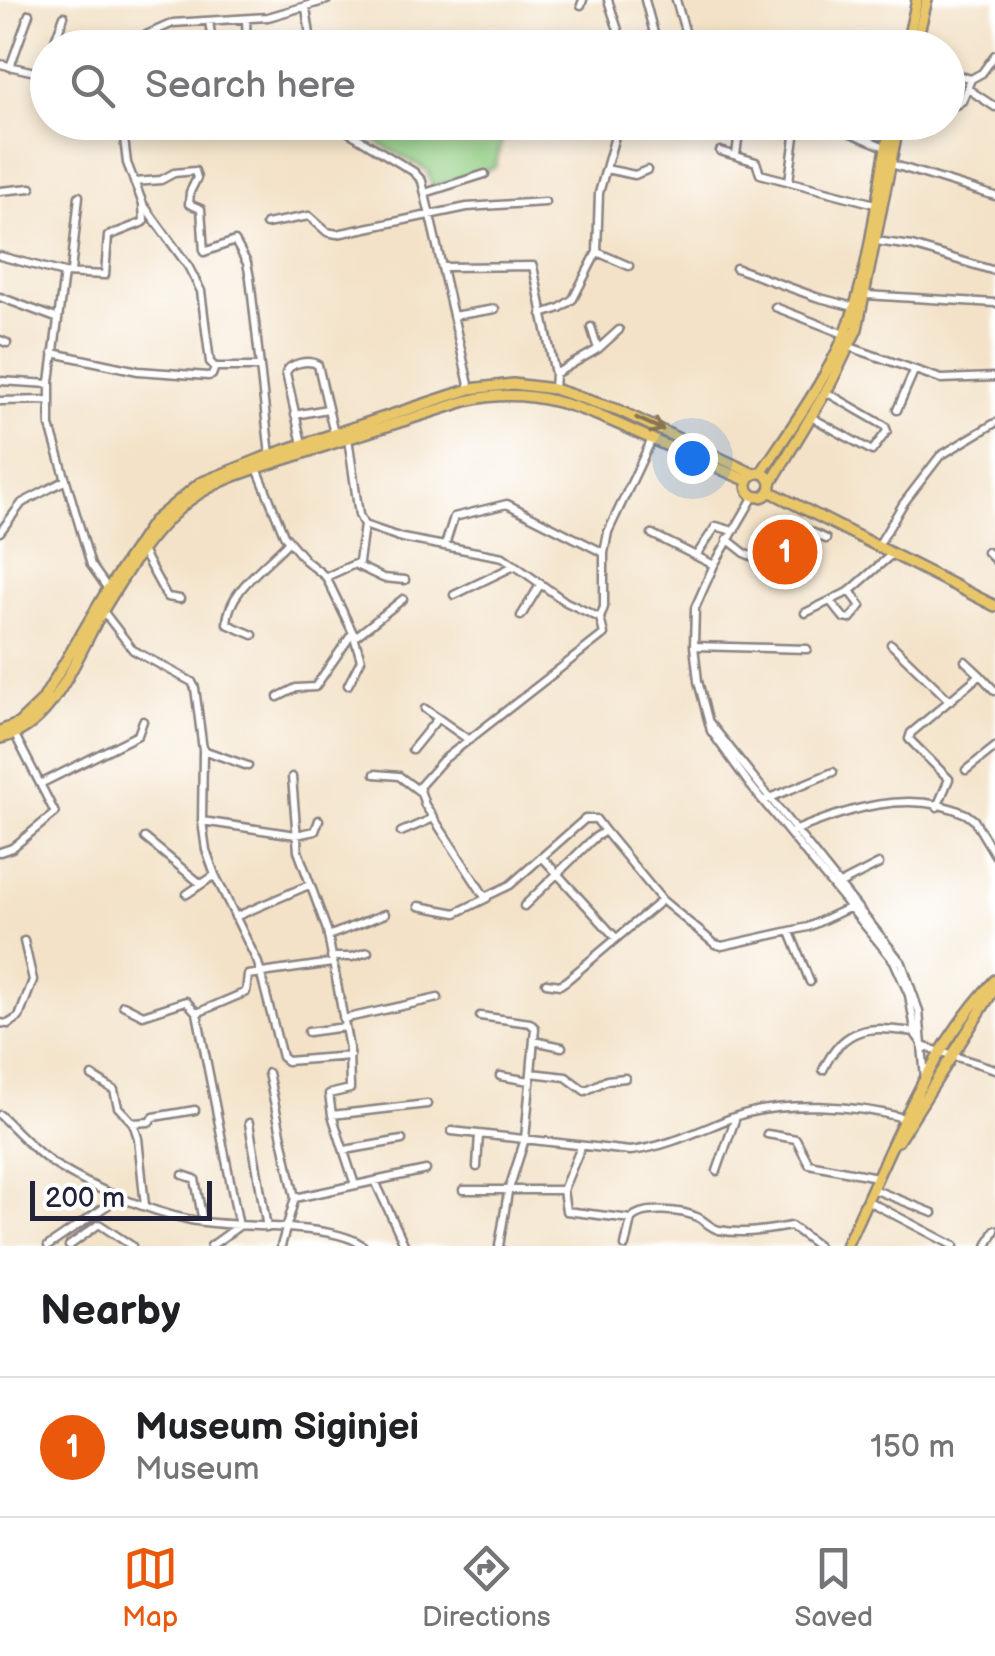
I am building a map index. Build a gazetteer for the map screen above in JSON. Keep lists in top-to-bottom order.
{
  "scale_bar": "200 m",
  "page": {
    "search": "Search here",
    "pins": "1",
    "scale": "200 m",
    "heading": "Nearby",
    "list": [
      {
        "mark": "1",
        "name": "Museum Siginjei",
        "note": "Museum",
        "value": "150 m"
      }
    ],
    "nav": ["Map", "Directions", "Saved"]
  }
}
